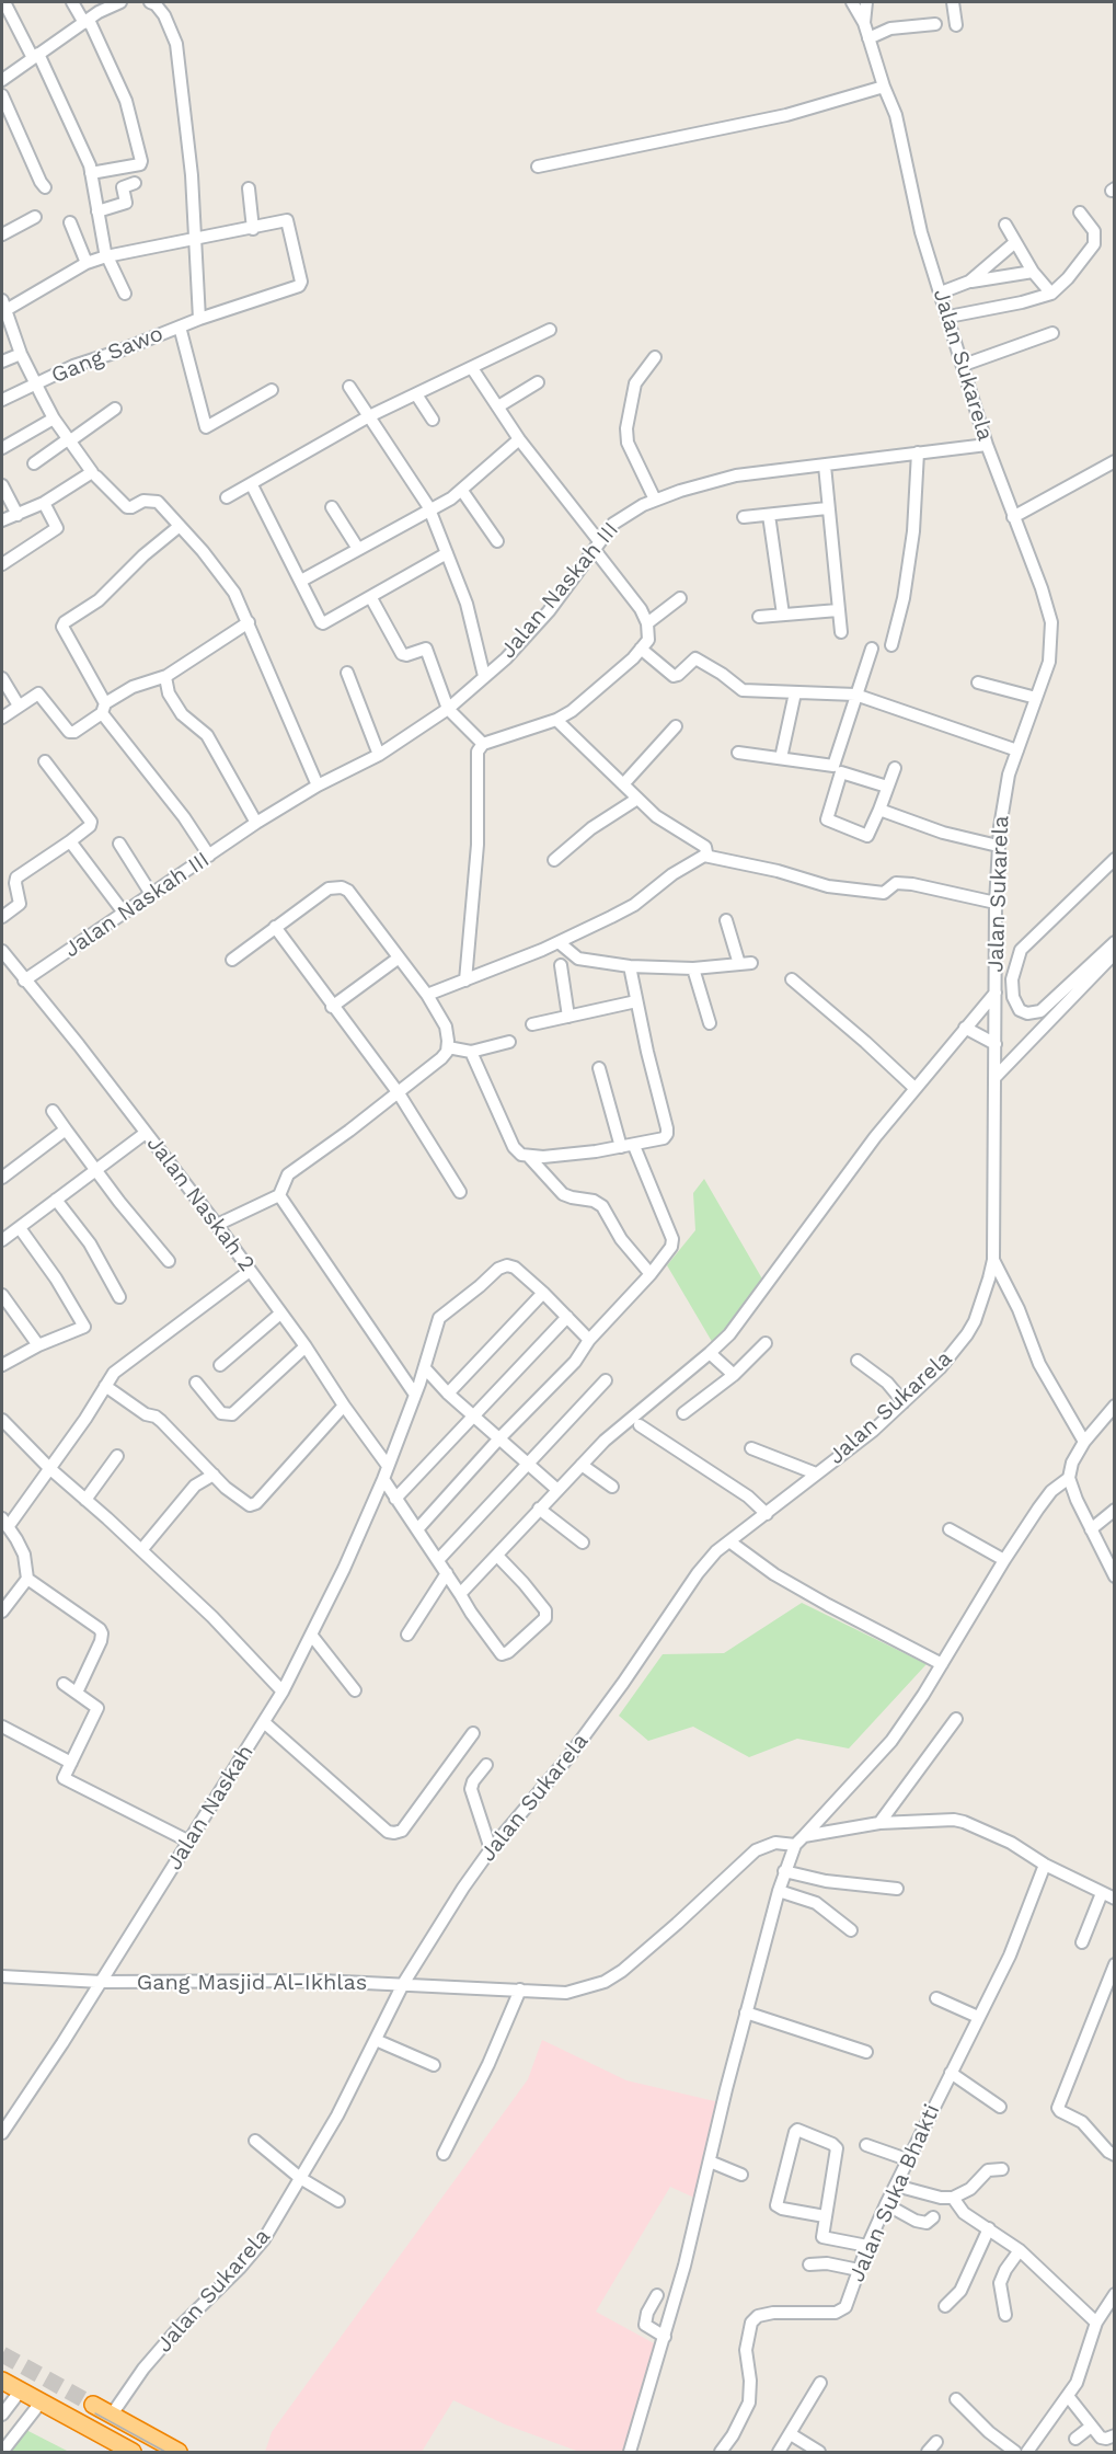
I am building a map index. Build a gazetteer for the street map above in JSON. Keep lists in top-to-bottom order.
{
  "streets": {
    "street": [
      "Gang Sawo",
      "Jalan Sukarela",
      "Jalan Naskah III",
      "Jalan Naskah 2",
      "Jalan Naskah",
      "Gang Masjid Al-Ikhlas",
      "Jalan Suka Bhakti"
    ]
  },
  "crossings": [
    ["Jalan Sukarela", "Jalan Naskah III"],
    ["Jalan Sukarela", "Gang Masjid Al-Ikhlas"],
    ["Jalan Naskah III", "Jalan Naskah 2"],
    ["Jalan Naskah 2", "Jalan Naskah"],
    ["Jalan Naskah", "Gang Masjid Al-Ikhlas"],
    ["Gang Masjid Al-Ikhlas", "Jalan Suka Bhakti"]
  ]
}
